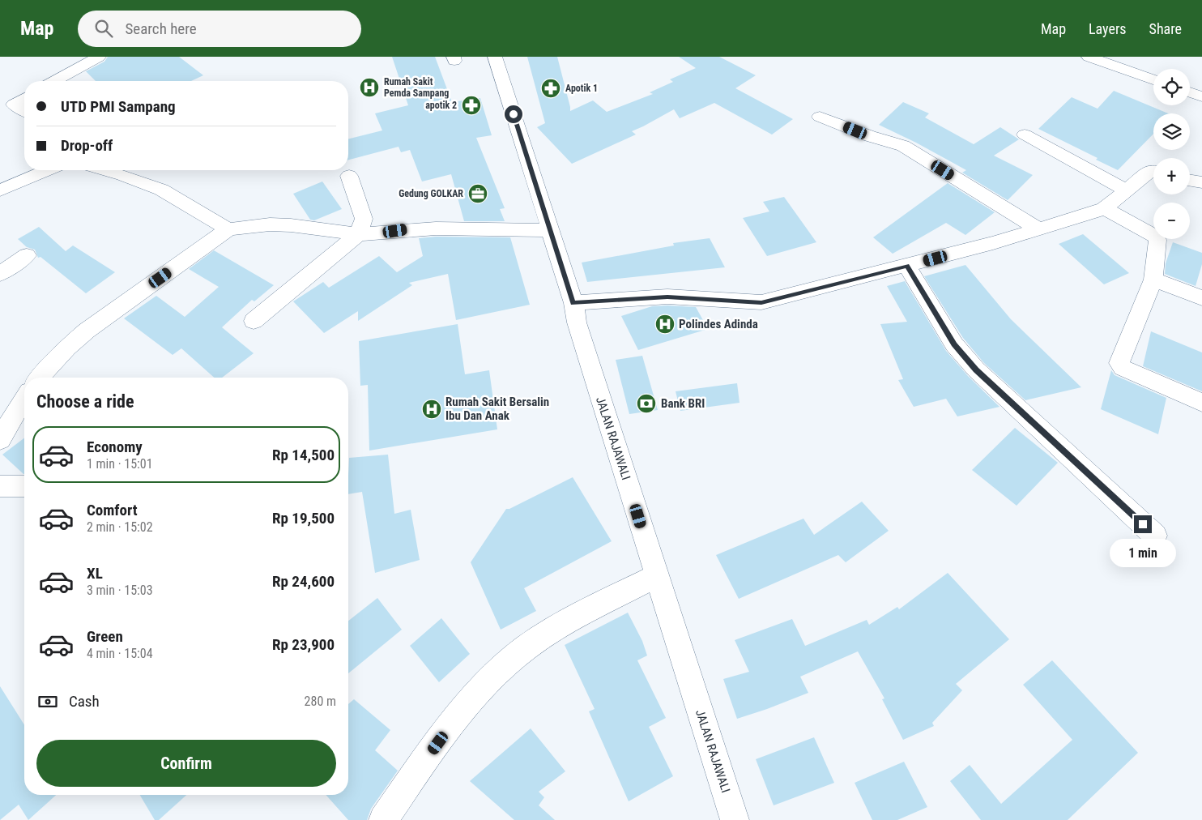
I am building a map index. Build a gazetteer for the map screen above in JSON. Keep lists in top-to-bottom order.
{
  "streets": {
    "street": ["JALAN RAJAWALI"]
  },
  "places": {
    "hospital": ["Rumah Sakit Pemda Sampang", "Polindes Adinda", "Rumah Sakit Bersalin Ibu Dan Anak"],
    "pharmacy": ["Apotik 1", "apotik 2"],
    "office": ["Gedung GOLKAR"],
    "bank": ["Bank BRI"]
  },
  "page": {
    "header": "Map",
    "search": "Search here",
    "nav": ["Map", "Layers", "Share"],
    "map_buttons": ["+", "−"],
    "banner": ["UTD PMI Sampang", "Drop-off"],
    "heading": "Choose a ride",
    "list": [
      {
        "name": "Economy",
        "note": "1 min · 15:01",
        "value": "Rp 14,500"
      },
      {
        "name": "Comfort",
        "note": "2 min · 15:02",
        "value": "Rp 19,500"
      },
      {
        "name": "XL",
        "note": "3 min · 15:03",
        "value": "Rp 24,600"
      },
      {
        "name": "Green",
        "note": "4 min · 15:04",
        "value": "Rp 23,900"
      }
    ],
    "bubble": "1 min",
    "pay": ["Cash", "280 m"],
    "buttons": "Confirm"
  }
}
